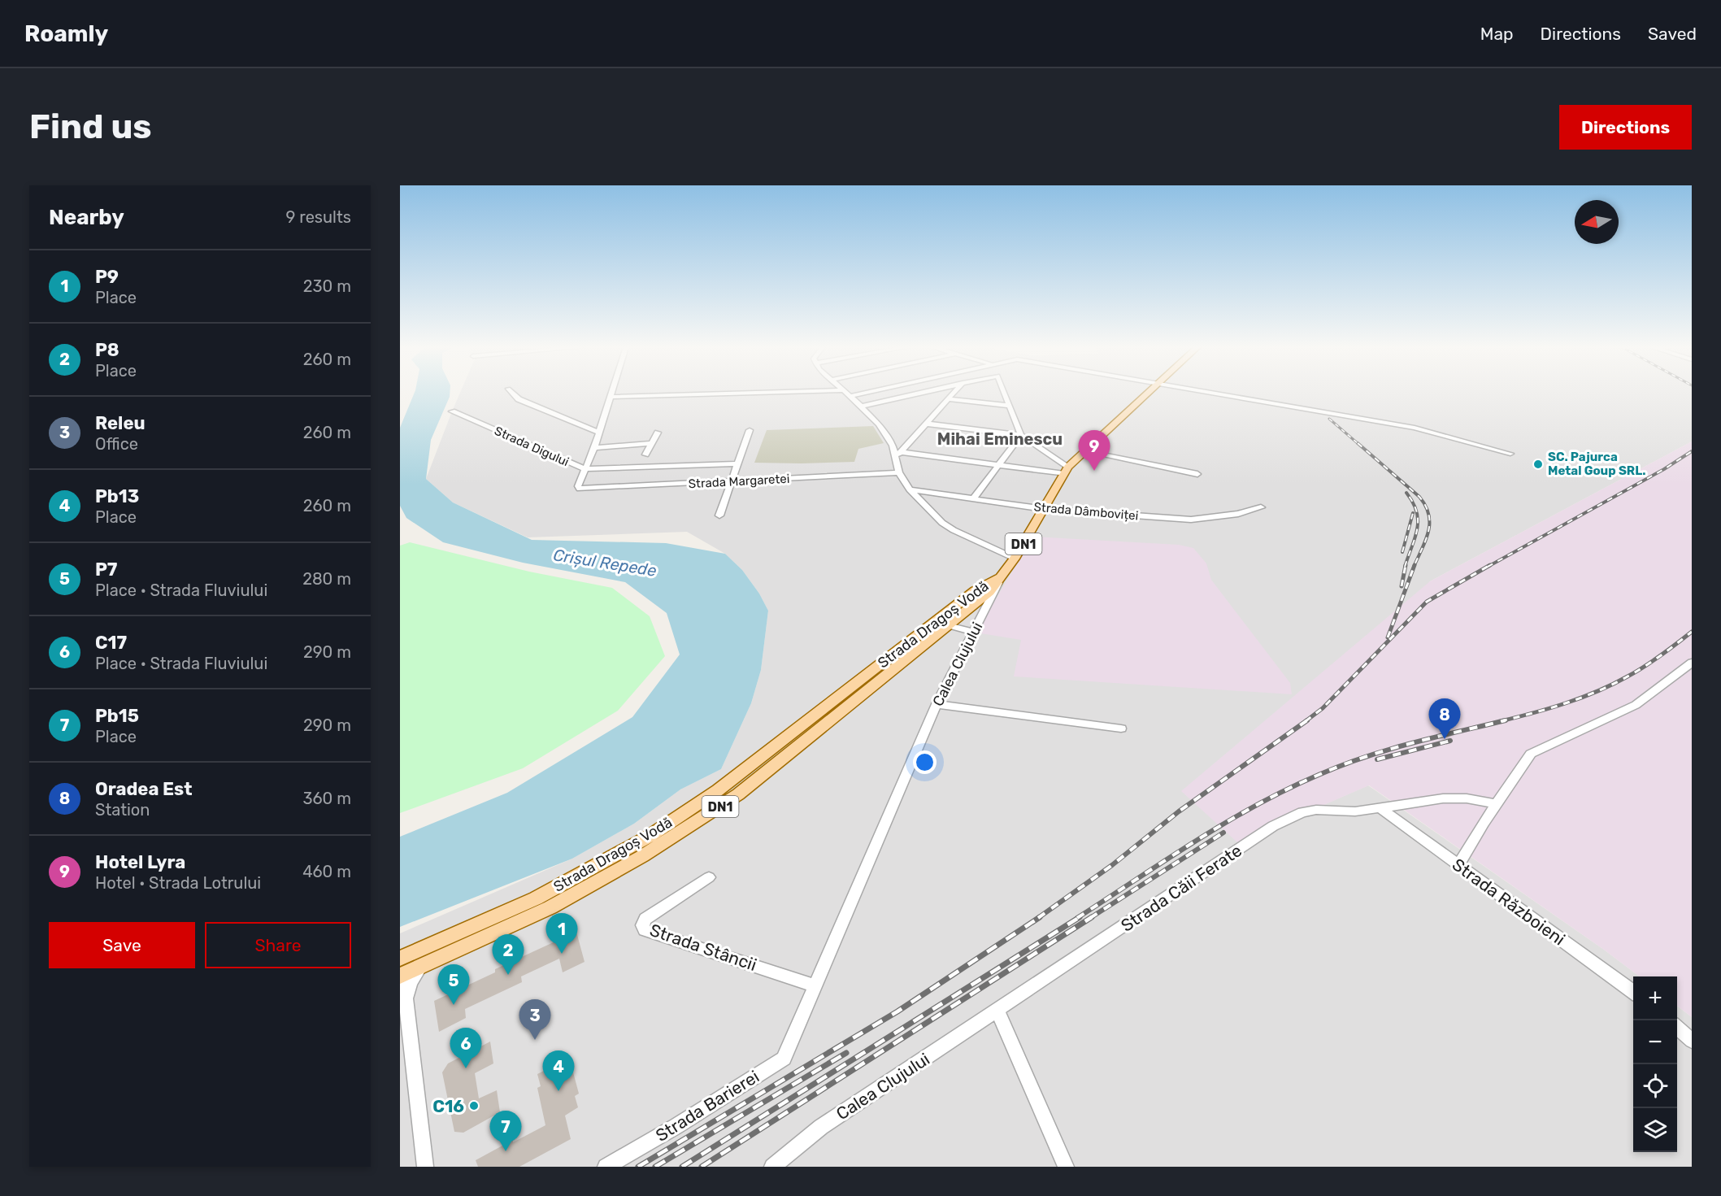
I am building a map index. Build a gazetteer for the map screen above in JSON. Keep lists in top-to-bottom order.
{
  "streets": {
    "main road": ["DN1", "Strada Dragoș Vodă", "Calea Clujului"],
    "street": [
      "Strada Digului",
      "Strada Margaretei",
      "Strada Dâmboviței",
      "Strada Căii Ferate",
      "Strada Războieni",
      "Strada Stâncii",
      "Strada Barierei"
    ]
  },
  "crossings": [
    ["Strada Digului", "Strada Margaretei"],
    ["Strada Dâmboviței", "Calea Clujului"],
    ["Strada Dragoș Vodă", "Calea Clujului"],
    ["Calea Clujului", "Strada Căii Ferate"],
    ["Calea Clujului", "Strada Stâncii"],
    ["Calea Clujului", "Strada Barierei"],
    ["Strada Căii Ferate", "Strada Războieni"]
  ],
  "districts": ["Mihai Eminescu"],
  "water": ["Crișul Repede"],
  "places": ["SC. Pajurca Metal Goup SRL.", "C16"],
  "north": "left",
  "page": {
    "header": "Roamly",
    "nav": ["Map", "Directions", "Saved"],
    "buttons": [
      "Directions",
      ["Save", "Share"]
    ],
    "title": "Find us",
    "heading": ["Nearby", "9 results"],
    "list": [
      {
        "mark": "1",
        "name": "P9",
        "note": "Place",
        "value": "230 m"
      },
      {
        "mark": "2",
        "name": "P8",
        "note": "Place",
        "value": "260 m"
      },
      {
        "mark": "3",
        "name": "Releu",
        "note": "Office",
        "value": "260 m"
      },
      {
        "mark": "4",
        "name": "Pb13",
        "note": "Place",
        "value": "260 m"
      },
      {
        "mark": "5",
        "name": "P7",
        "note": "Place · Strada Fluviului",
        "value": "280 m"
      },
      {
        "mark": "6",
        "name": "C17",
        "note": "Place · Strada Fluviului",
        "value": "290 m"
      },
      {
        "mark": "7",
        "name": "Pb15",
        "note": "Place",
        "value": "290 m"
      },
      {
        "mark": "8",
        "name": "Oradea Est",
        "note": "Station",
        "value": "360 m"
      },
      {
        "mark": "9",
        "name": "Hotel Lyra",
        "note": "Hotel · Strada Lotrului",
        "value": "460 m"
      }
    ],
    "pins": [
      "9",
      "8",
      "1",
      "2",
      "5",
      "3",
      "6",
      "4",
      "7"
    ],
    "map_buttons": ["+", "−"]
  }
}
